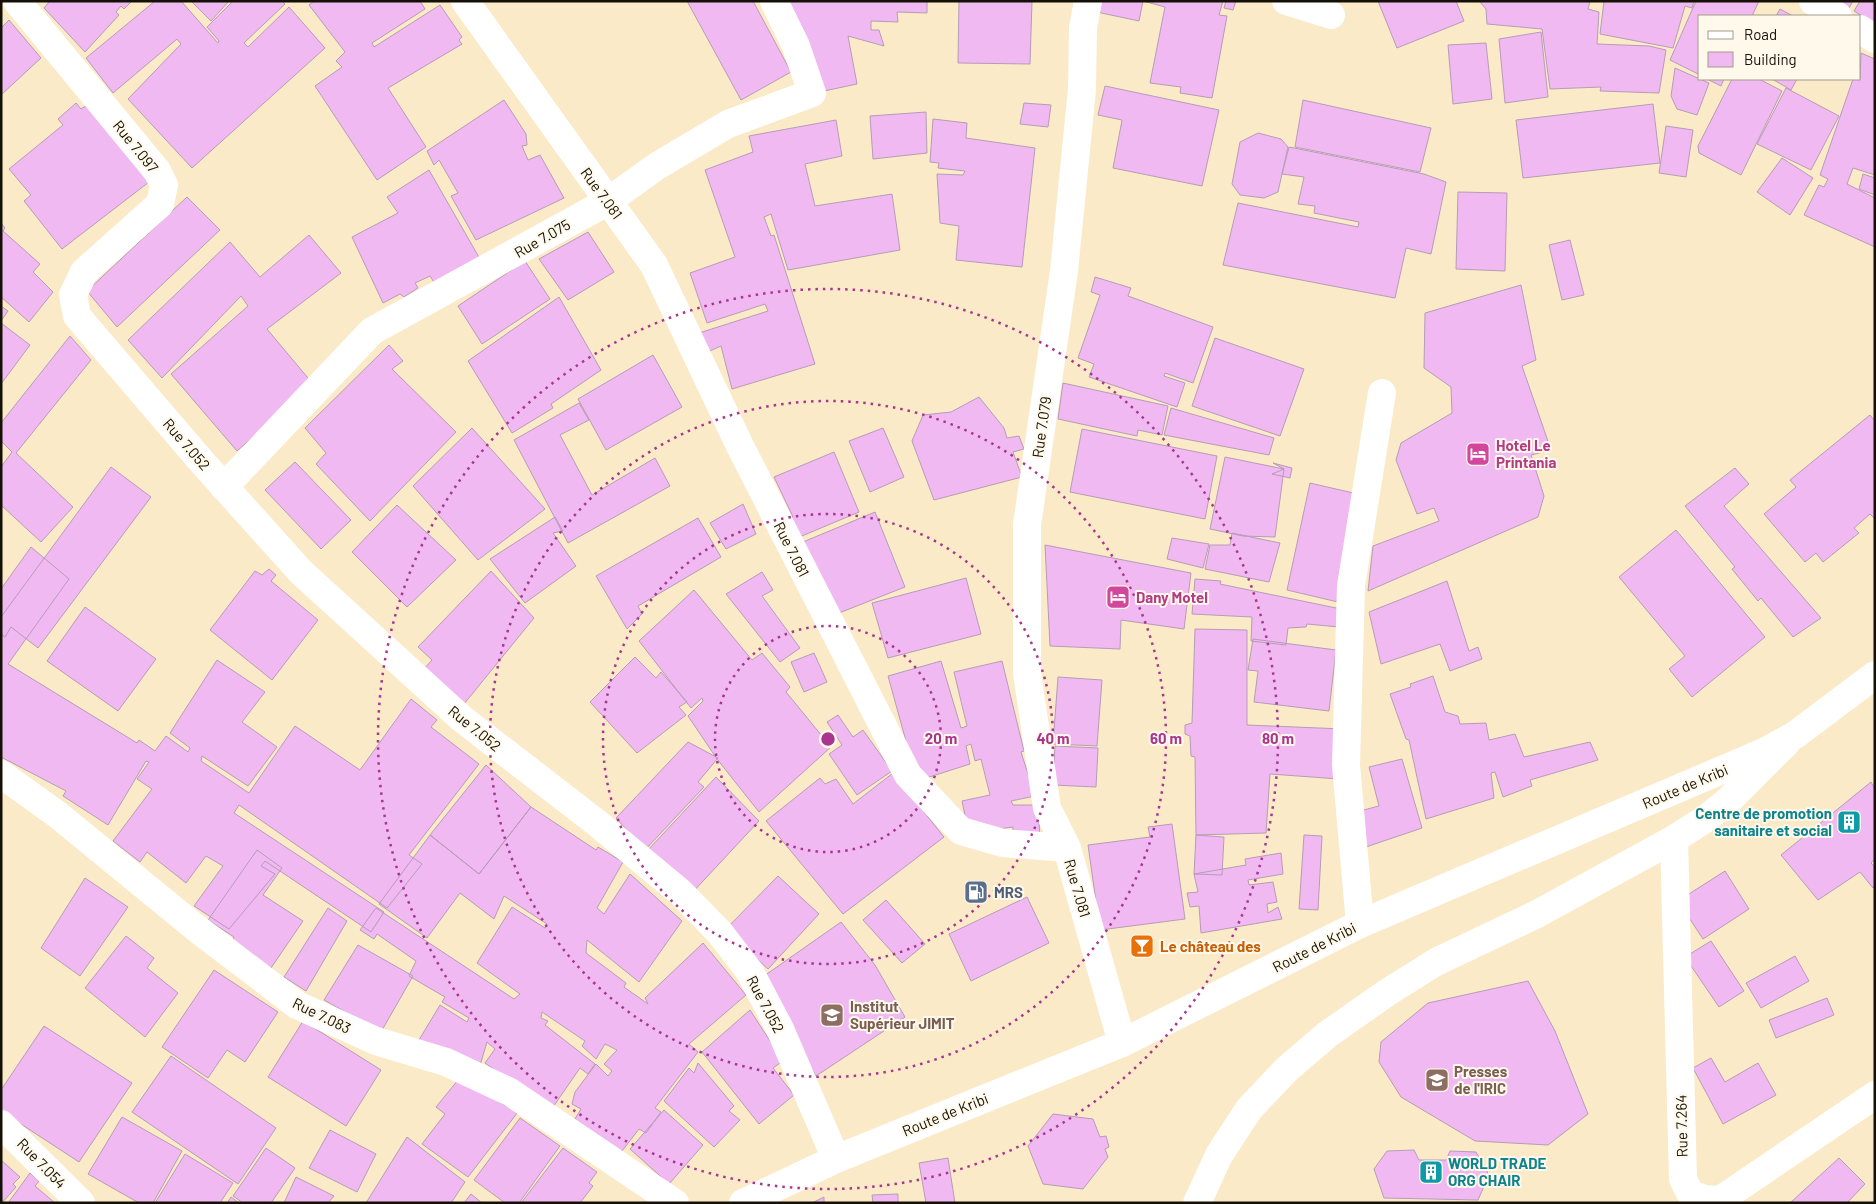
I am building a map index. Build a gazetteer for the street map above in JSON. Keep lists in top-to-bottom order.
{
  "streets": {
    "street": [
      "Rue 7.097",
      "Rue 7.081",
      "Rue 7.075",
      "Rue 7.079",
      "Rue 7.052",
      "Route de Kribi",
      "Rue 7.083",
      "Rue 7.264",
      "Rue 7.054"
    ]
  },
  "crossings": [
    ["Rue 7.097", "Rue 7.052"],
    ["Rue 7.081", "Rue 7.075"],
    ["Rue 7.081", "Rue 7.079"],
    ["Rue 7.081", "Route de Kribi"],
    ["Rue 7.075", "Rue 7.052"],
    ["Rue 7.052", "Route de Kribi"]
  ],
  "places": {
    "hotel": ["Hotel Le Printania", "Dany Motel"],
    "building": ["Centre de promotion sanitaire et social", "WORLD TRADE ORG CHAIR"],
    "fuel station": ["MRS"],
    "bar": ["Le château des"],
    "school or university": ["Institut Supérieur JIMIT", "Presses de l'IRIC"]
  },
  "legend": ["Road", "Building"],
  "rings": [
    "20 m",
    "40 m",
    "60 m",
    "80 m"
  ]
}
